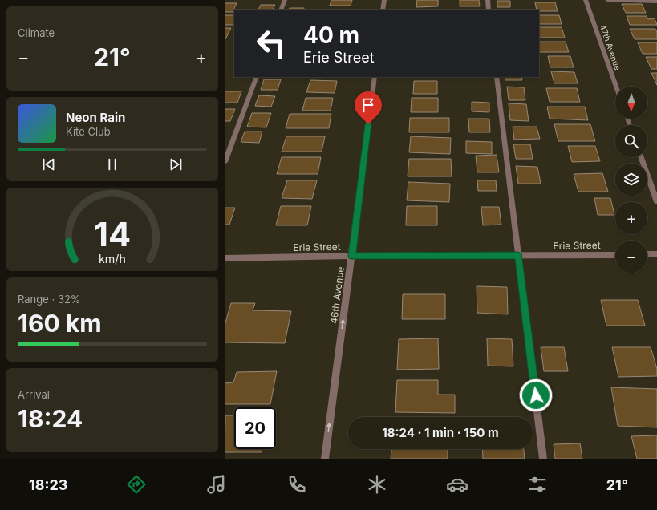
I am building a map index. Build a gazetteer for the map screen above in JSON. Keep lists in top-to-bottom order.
{
  "streets": {
    "street": ["47th Avenue", "Erie Street", "46th Avenue"]
  },
  "crossings": [
    ["Erie Street", "46th Avenue"]
  ],
  "one_way": ["46th Avenue"],
  "north": "bottom",
  "page": {
    "tile": [
      "Climate",
      ["Range · 32%", "160 km"],
      ["Arrival", "18:24"]
    ],
    "turn": ["40 m", "Erie Street"],
    "heat": ["−", "21°", "+"],
    "map_buttons": ["+", "−"],
    "song": ["Neon Rain", "Kite Club"],
    "limit": "20",
    "trip": "18:24 · 1 min · 150 m",
    "tabs": ["18:23", "21°"],
    "gauge": ["14", "km/h"]
  }
}
